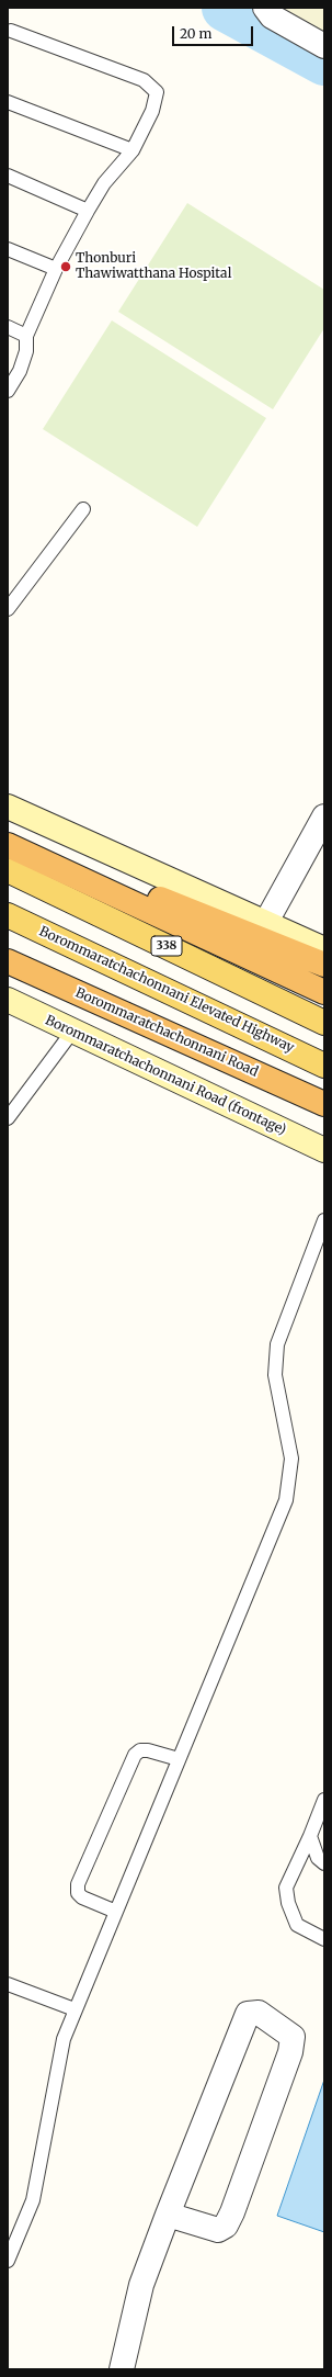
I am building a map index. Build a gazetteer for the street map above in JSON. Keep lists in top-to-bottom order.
{
  "streets": {
    "highway": ["338", "Borommaratchachonnani Road"],
    "main road": ["Borommaratchachonnani Elevated Highway", "Borommaratchachonnani Road (frontage)"]
  },
  "places": ["Thonburi Thawiwatthana Hospital"],
  "scale_bar": "20 m"
}
